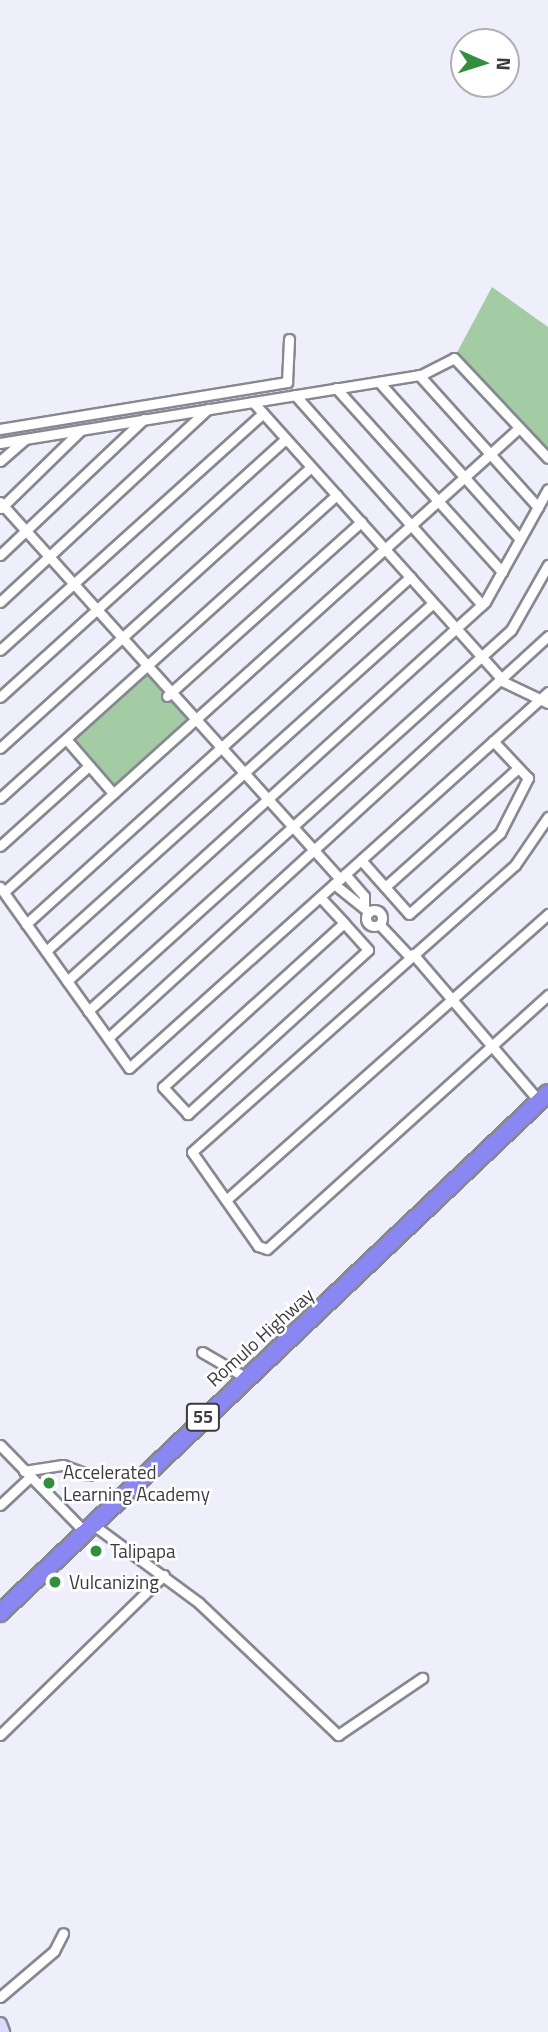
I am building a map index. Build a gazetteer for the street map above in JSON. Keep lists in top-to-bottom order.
{
  "streets": {
    "highway": ["Romulo Highway", "55"]
  },
  "places": ["Accelerated Learning Academy", "Talipapa", "Vulcanizing"],
  "north": "right"
}
